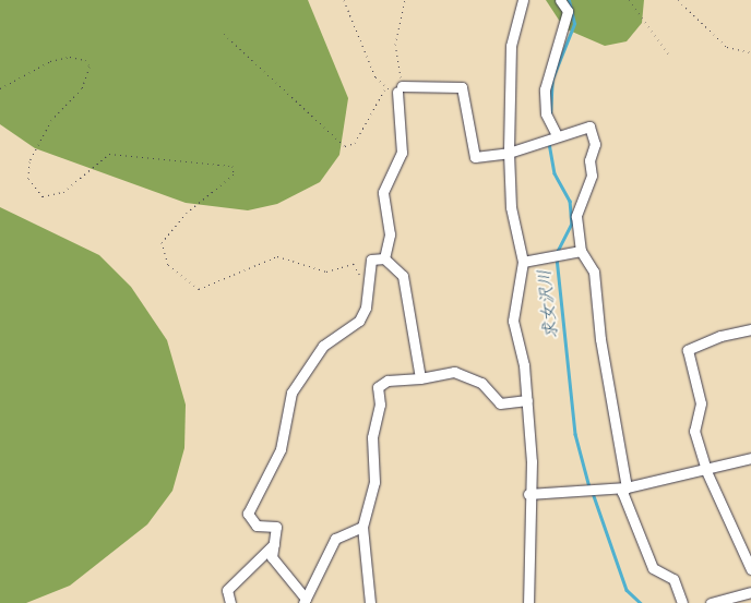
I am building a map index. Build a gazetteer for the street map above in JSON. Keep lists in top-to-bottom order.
{
  "water": ["求女沢川"]
}
